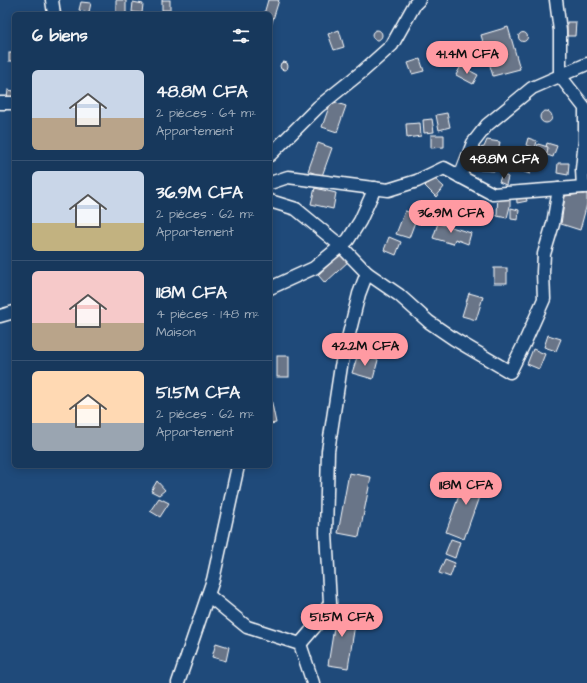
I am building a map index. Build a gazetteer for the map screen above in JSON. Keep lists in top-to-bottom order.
{
  "page": {
    "heading": "6 biens",
    "price": [
      "41.4M CFA",
      "48.8M CFA",
      "36.9M CFA",
      "42.2M CFA",
      "118M CFA",
      "51.5M CFA"
    ],
    "list": [
      {
        "name": "48.8M CFA",
        "note": "2 pièces · 64 m² · Appartement"
      },
      {
        "name": "36.9M CFA",
        "note": "2 pièces · 62 m² · Appartement"
      },
      {
        "name": "118M CFA",
        "note": "4 pièces · 148 m² · Maison"
      },
      {
        "name": "51.5M CFA",
        "note": "2 pièces · 62 m² · Appartement"
      }
    ]
  }
}
